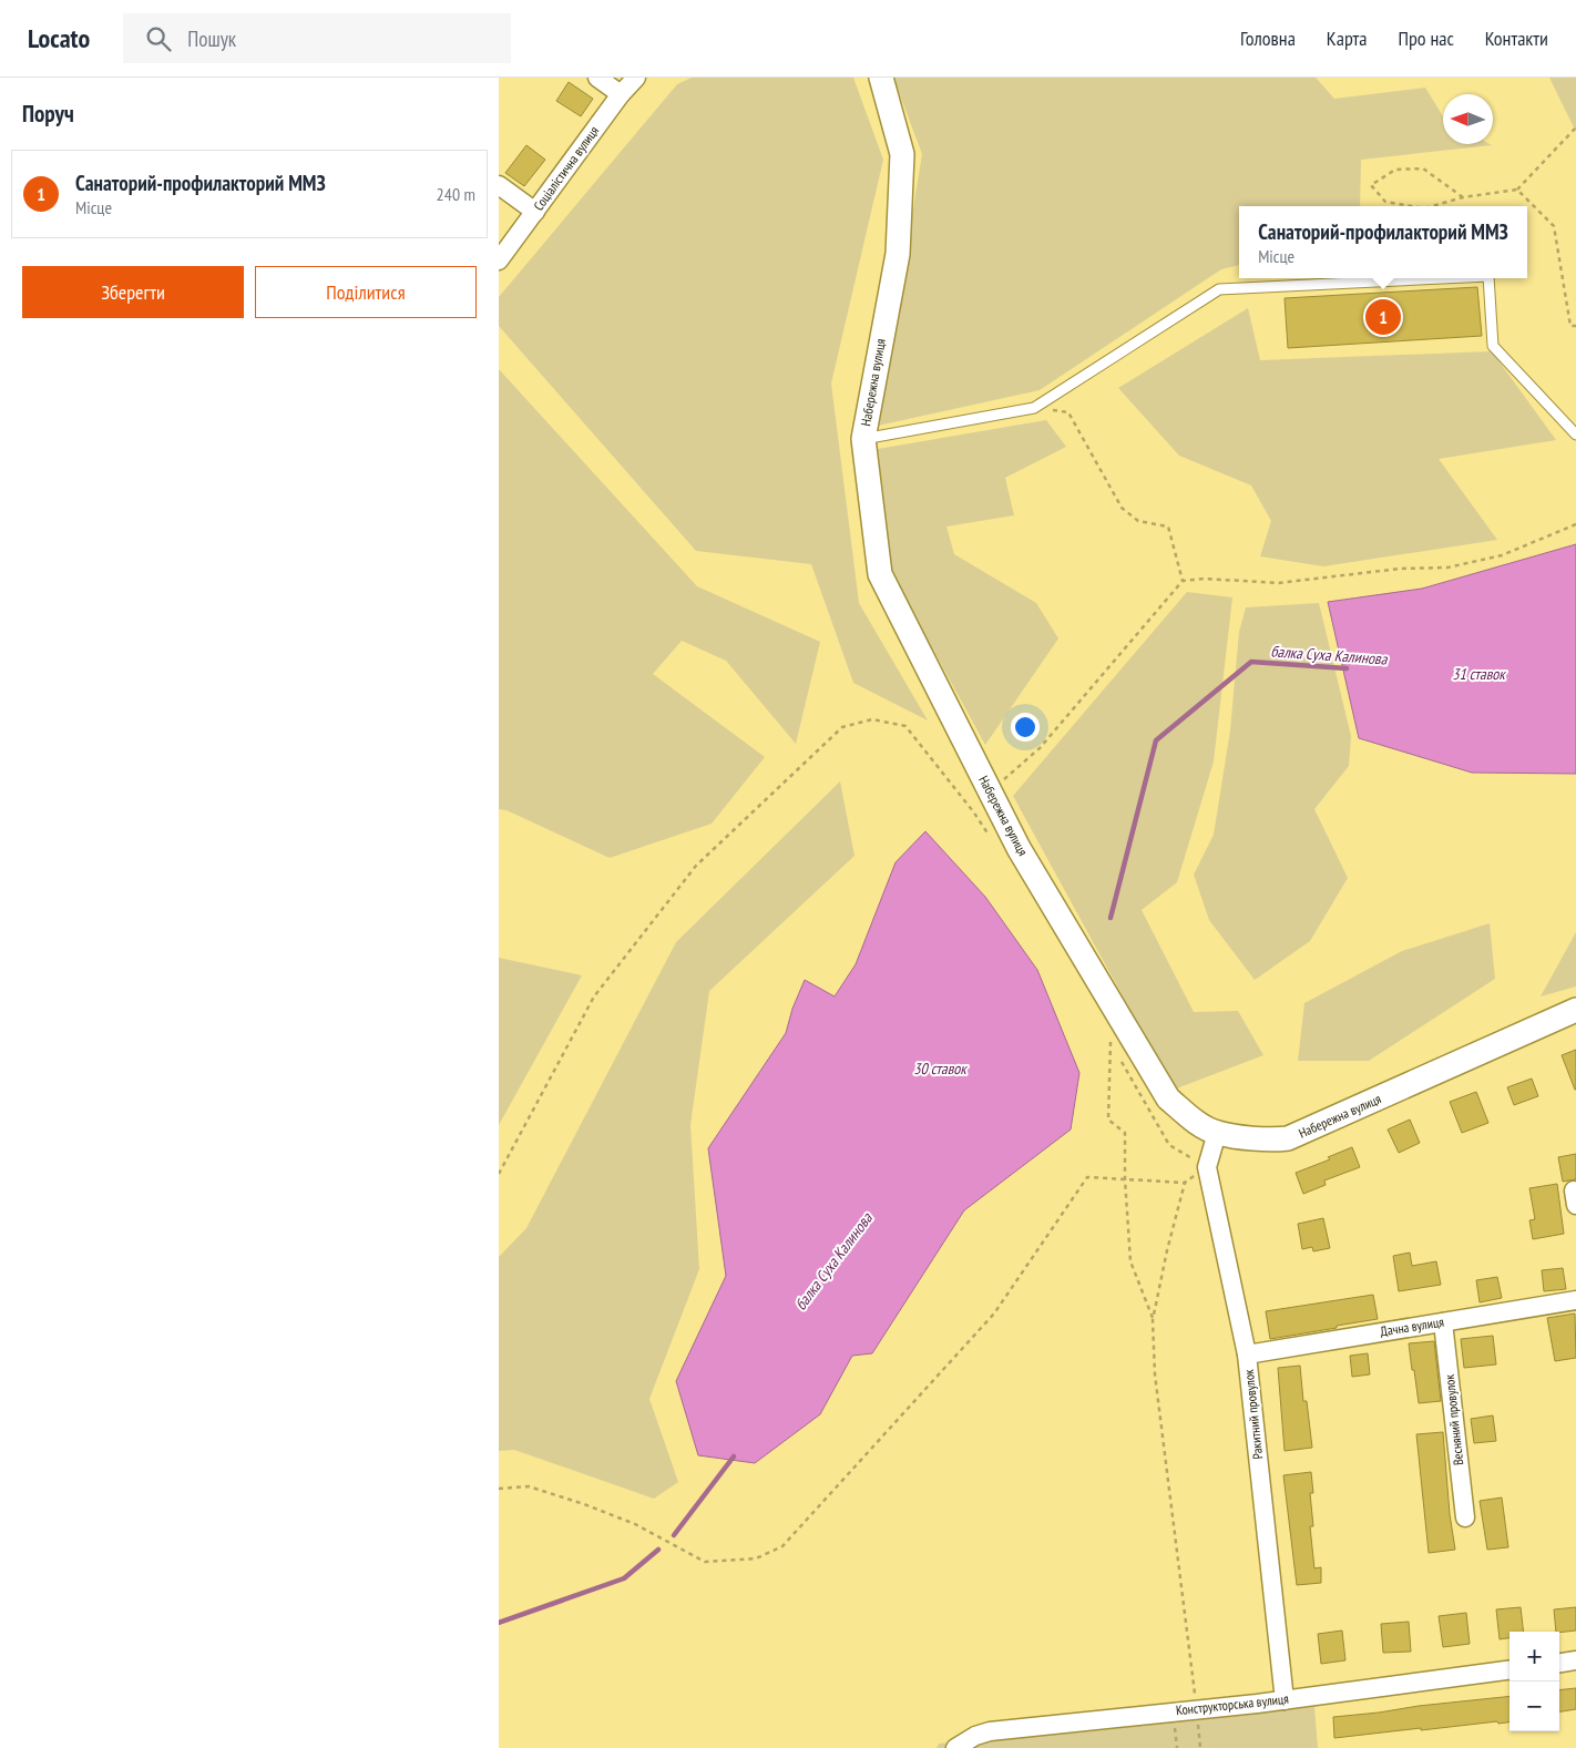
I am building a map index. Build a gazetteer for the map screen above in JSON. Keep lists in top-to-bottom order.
{
  "streets": {
    "street": [
      "Соціалістична вулиця",
      "Набережна вулиця",
      "Дачна вулиця",
      "Ракитний провулок",
      "Весняний провулок",
      "Конструкторська вулиця"
    ]
  },
  "crossings": [
    ["Набережна вулиця", "Ракитний провулок"],
    ["Дачна вулиця", "Ракитний провулок"],
    ["Дачна вулиця", "Весняний провулок"],
    ["Ракитний провулок", "Конструкторська вулиця"]
  ],
  "water": ["балка Суха Калинова", "31 ставок", "30 ставок"],
  "north": "left",
  "page": {
    "header": "Locato",
    "search": "Пошук",
    "nav": [
      "Головна",
      "Карта",
      "Про нас",
      "Контакти"
    ],
    "heading": "Поруч",
    "list": [
      {
        "mark": "1",
        "name": "Санаторий-профилакторий ММЗ",
        "note": "Місце",
        "value": "240 m"
      }
    ],
    "popup": ["Санаторий-профилакторий ММЗ", "Місце"],
    "buttons": ["Зберегти", "Поділитися"],
    "pins": "1",
    "map_buttons": ["+", "−"]
  }
}
